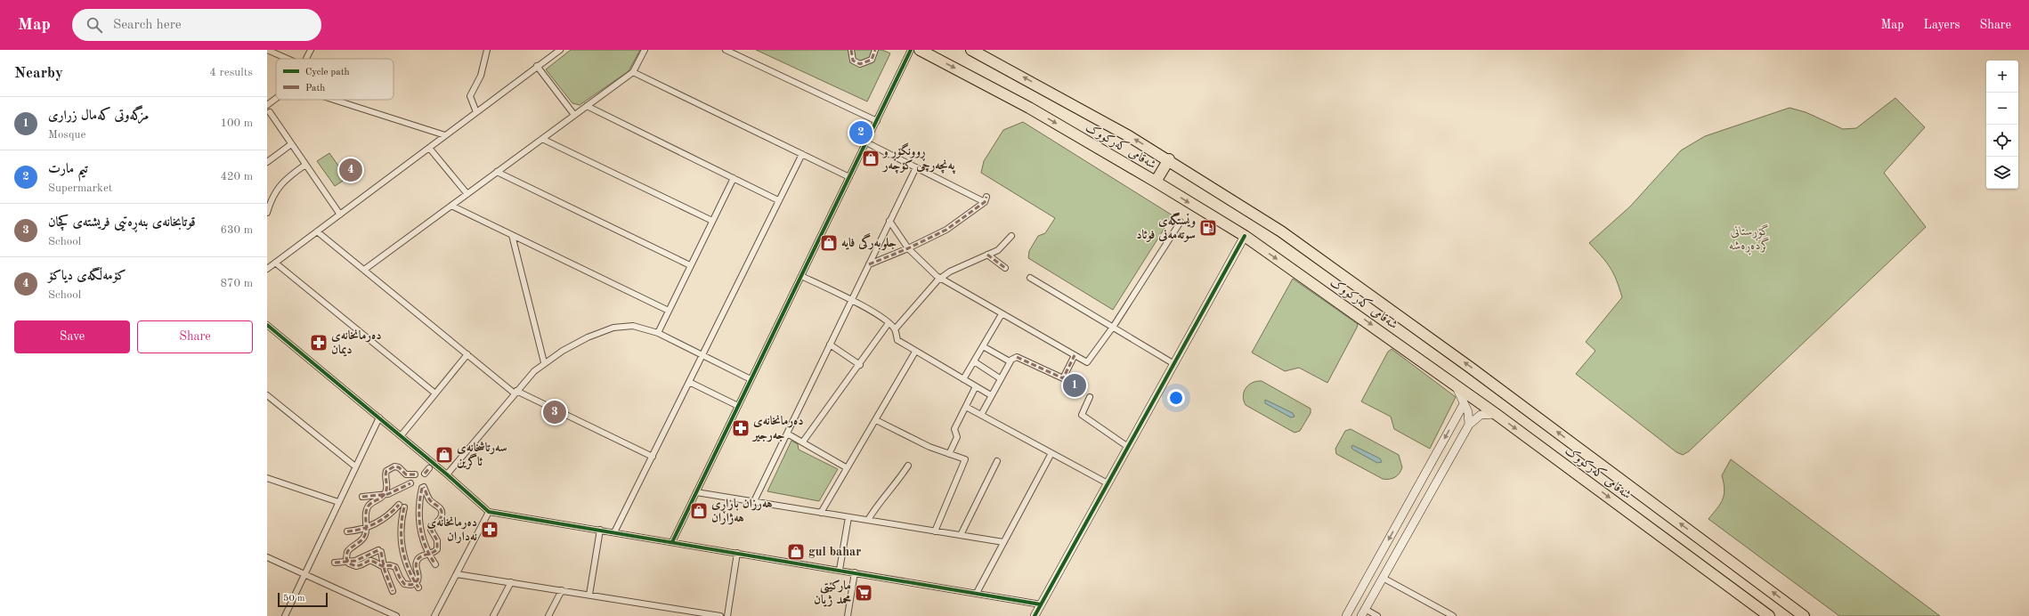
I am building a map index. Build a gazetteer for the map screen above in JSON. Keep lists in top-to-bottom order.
{
  "streets": {
    "highway": ["شەقامی کەرکووک"]
  },
  "parks": ["گۆڕستانی گردەڕەشە"],
  "places": {
    "shop": [
      "ڕوونگۆڕ و پەنچەرچی کۆچەر",
      "جلوبەرگی فایە",
      "سەرتاشخانەی ئاگرین",
      "هەرزان بازاڕی هەژاران",
      "gul bahar"
    ],
    "fuel station": ["وێستگەی سوتەمەنی فوئاد"],
    "pharmacy": ["دەرمانخانەی دیمان", "دەرمانخانەی جەرجیر", "دەرمانخانەی نەداران"],
    "supermarket": ["مارکێتی محمد ژیان"]
  },
  "legend": ["Cycle path", "Path"],
  "scale_bar": "50 m",
  "page": {
    "header": "Map",
    "search": "Search here",
    "nav": ["Map", "Layers", "Share"],
    "heading": ["Nearby", "4 results"],
    "map_buttons": ["+", "−"],
    "list": [
      {
        "mark": "1",
        "name": "مزگەوتی کەمال زراری",
        "note": "Mosque",
        "value": "100 m"
      },
      {
        "mark": "2",
        "name": "تیم مارت",
        "note": "Supermarket",
        "value": "420 m"
      },
      {
        "mark": "3",
        "name": "قوتابخانەی بنەڕەتیی فریشتەی کچان",
        "note": "School",
        "value": "630 m"
      },
      {
        "mark": "4",
        "name": "کۆمەڵگەی دیاکۆ",
        "note": "School",
        "value": "870 m"
      }
    ],
    "pins": [
      "2",
      "4",
      "1",
      "3"
    ],
    "buttons": ["Save", "Share"],
    "scale": "50 m"
  }
}
